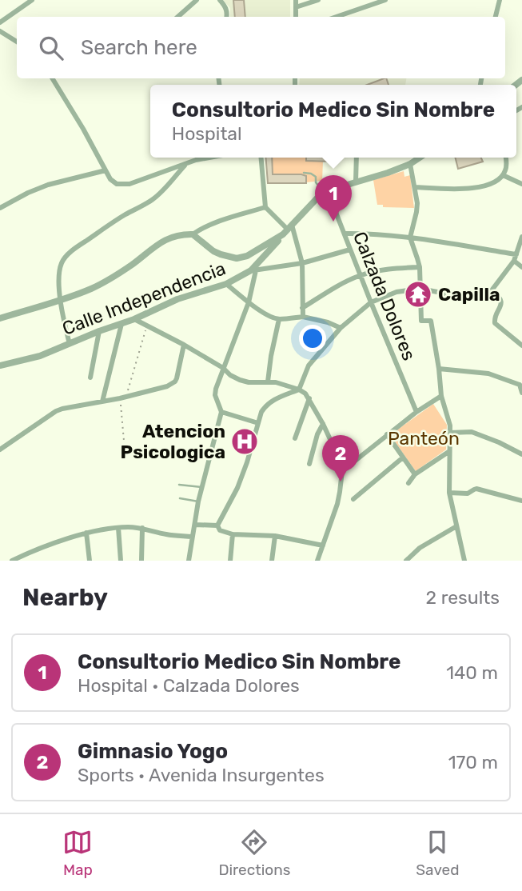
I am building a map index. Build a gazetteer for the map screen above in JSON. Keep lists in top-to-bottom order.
{
  "streets": {
    "street": ["Calzada Dolores", "Calle Independencia"]
  },
  "parks": ["Panteón"],
  "places": {
    "temple": ["Capilla"],
    "hospital": ["Atencion Psicologica"]
  },
  "page": {
    "search": "Search here",
    "popup": ["Consultorio Medico Sin Nombre", "Hospital"],
    "pins": ["1", "2"],
    "heading": ["Nearby", "2 results"],
    "list": [
      {
        "mark": "1",
        "name": "Consultorio Medico Sin Nombre",
        "note": "Hospital · Calzada Dolores",
        "value": "140 m"
      },
      {
        "mark": "2",
        "name": "Gimnasio Yogo",
        "note": "Sports · Avenida Insurgentes",
        "value": "170 m"
      }
    ],
    "nav": ["Map", "Directions", "Saved"]
  }
}
